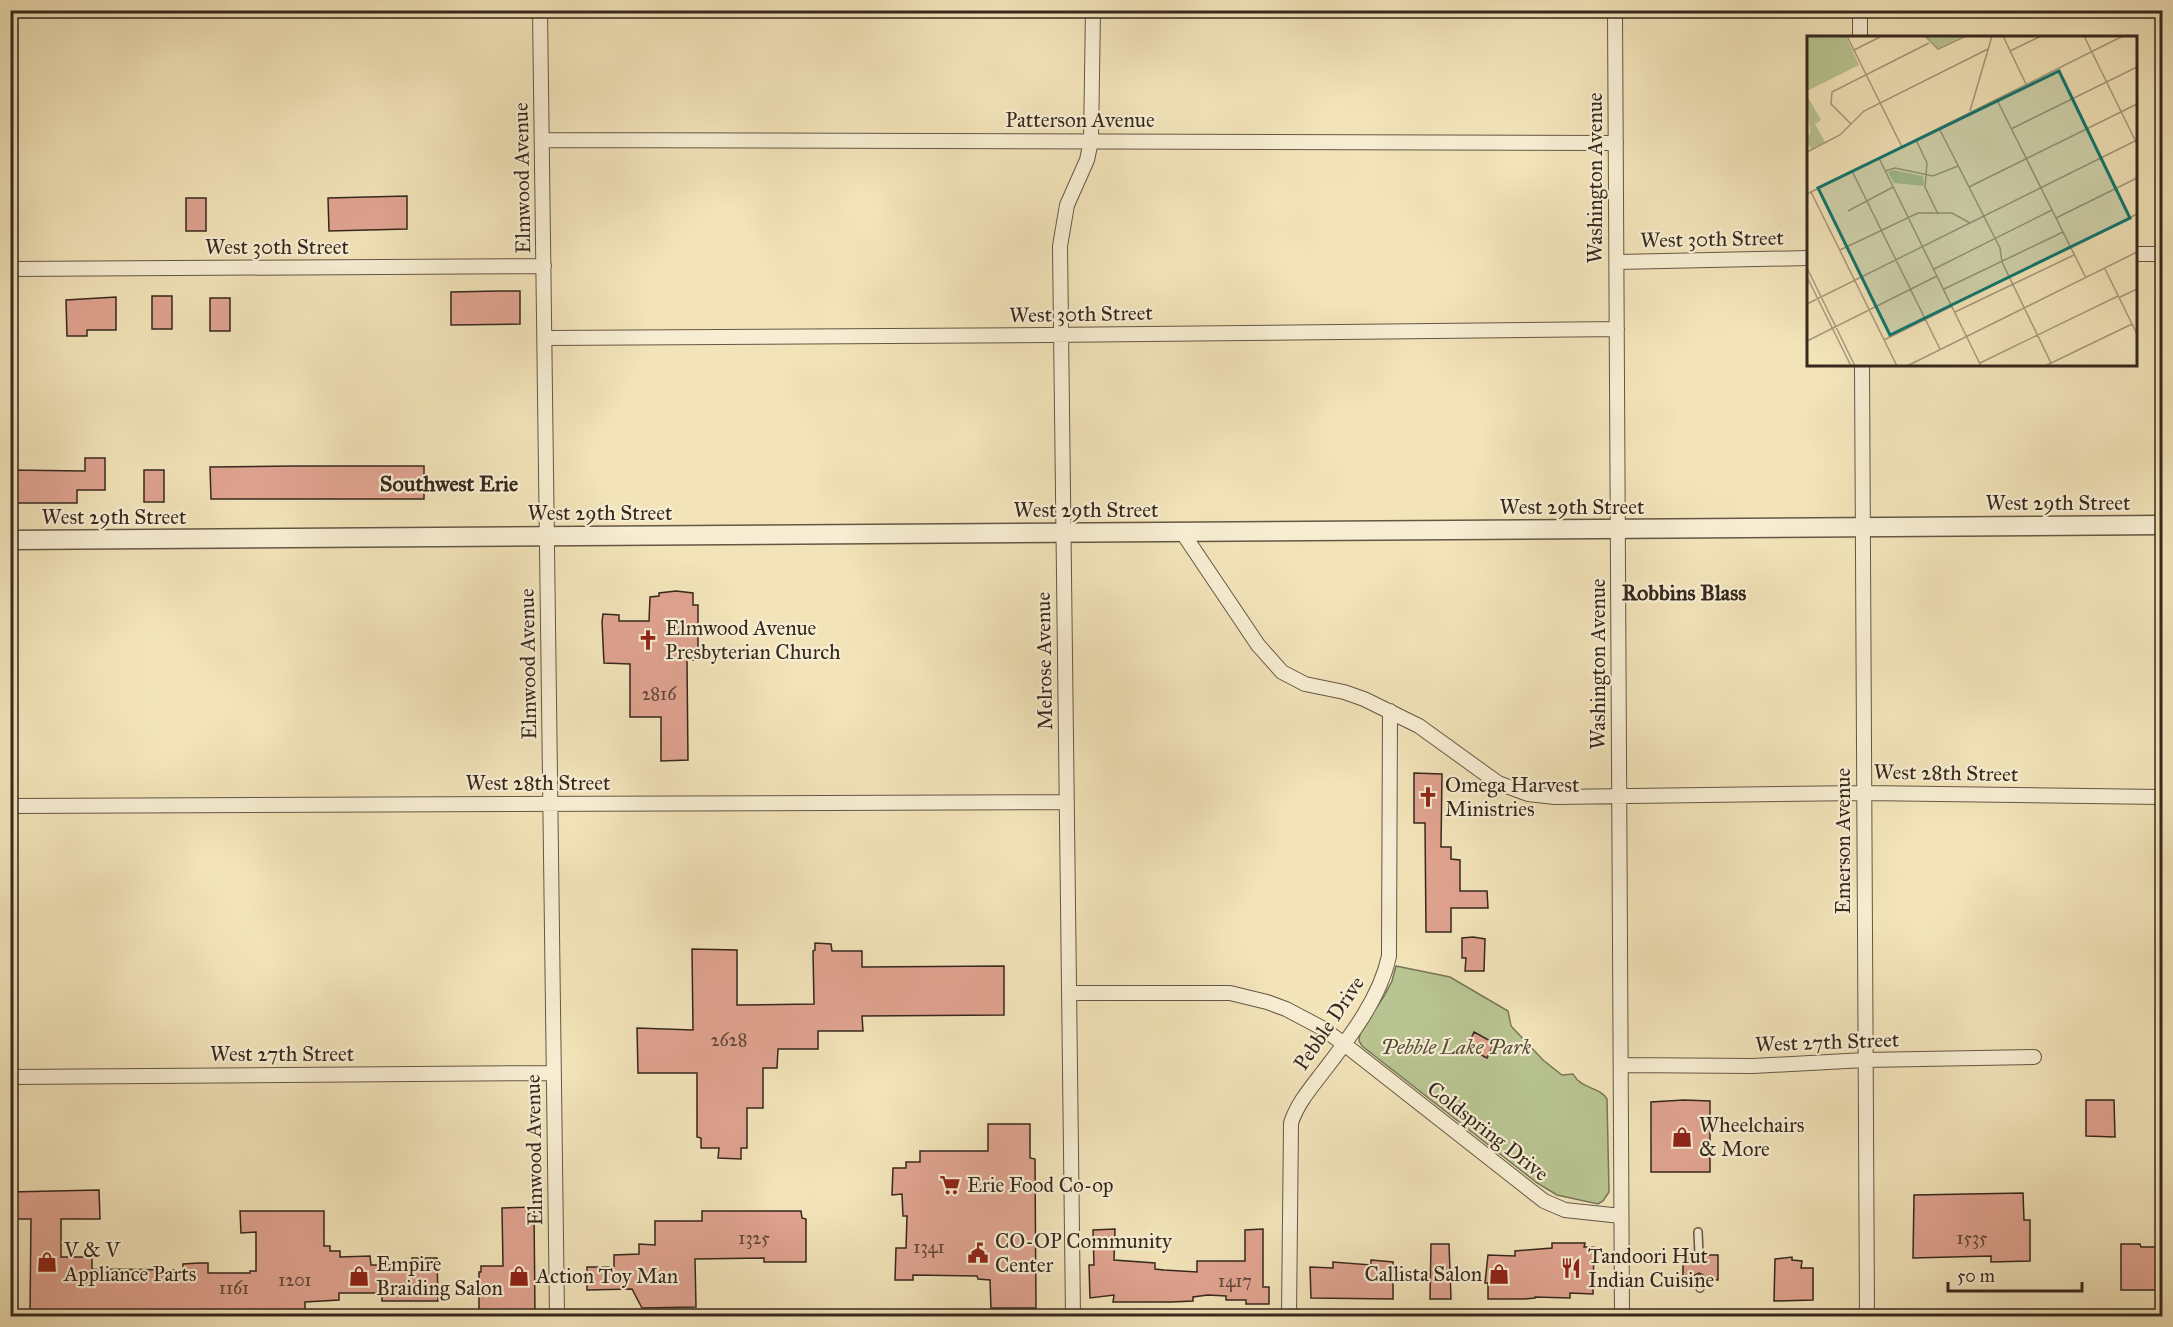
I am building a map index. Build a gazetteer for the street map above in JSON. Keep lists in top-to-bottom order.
{
  "streets": {
    "street": [
      "Patterson Avenue",
      "Elmwood Avenue",
      "Washington Avenue",
      "West 30th Street",
      "West 29th Street",
      "Melrose Avenue",
      "West 28th Street",
      "Emerson Avenue",
      "Pebble Drive",
      "West 27th Street",
      "Coldspring Drive"
    ]
  },
  "crossings": [
    ["Patterson Avenue", "Elmwood Avenue"],
    ["Patterson Avenue", "Washington Avenue"],
    ["Patterson Avenue", "Melrose Avenue"],
    ["Elmwood Avenue", "West 30th Street"],
    ["Elmwood Avenue", "West 29th Street"],
    ["Elmwood Avenue", "West 28th Street"],
    ["Elmwood Avenue", "West 27th Street"],
    ["Washington Avenue", "West 30th Street"],
    ["Washington Avenue", "West 29th Street"],
    ["Washington Avenue", "West 28th Street"],
    ["Washington Avenue", "West 27th Street"],
    ["Washington Avenue", "Coldspring Drive"],
    ["West 30th Street", "Melrose Avenue"],
    ["West 29th Street", "Melrose Avenue"],
    ["West 29th Street", "West 28th Street"],
    ["West 29th Street", "Emerson Avenue"],
    ["Melrose Avenue", "West 28th Street"],
    ["Melrose Avenue", "Coldspring Drive"],
    ["West 28th Street", "Emerson Avenue"],
    ["West 28th Street", "Pebble Drive"],
    ["Emerson Avenue", "West 27th Street"],
    ["Pebble Drive", "Coldspring Drive"]
  ],
  "districts": ["Southwest Erie", "Robbins Blass"],
  "parks": ["Pebble Lake Park"],
  "places": {
    "church": ["Elmwood Avenue Presbyterian Church", "Omega Harvest Ministries"],
    "shop": [
      "Wheelchairs & More",
      "V & V Appliance Parts",
      "Callista Salon",
      "Empire Braiding Salon",
      "Action Toy Man"
    ],
    "supermarket": ["Erie Food Co-op"],
    "public building": ["CO-OP Community Center"],
    "restaurant": ["Tandoori Hut Indian Cuisine"]
  },
  "house_numbers": [
    "2816",
    "2628",
    "1325",
    "1535",
    "1341",
    "1201",
    "1417",
    "1161"
  ],
  "scale_bar": "50 m"
}
